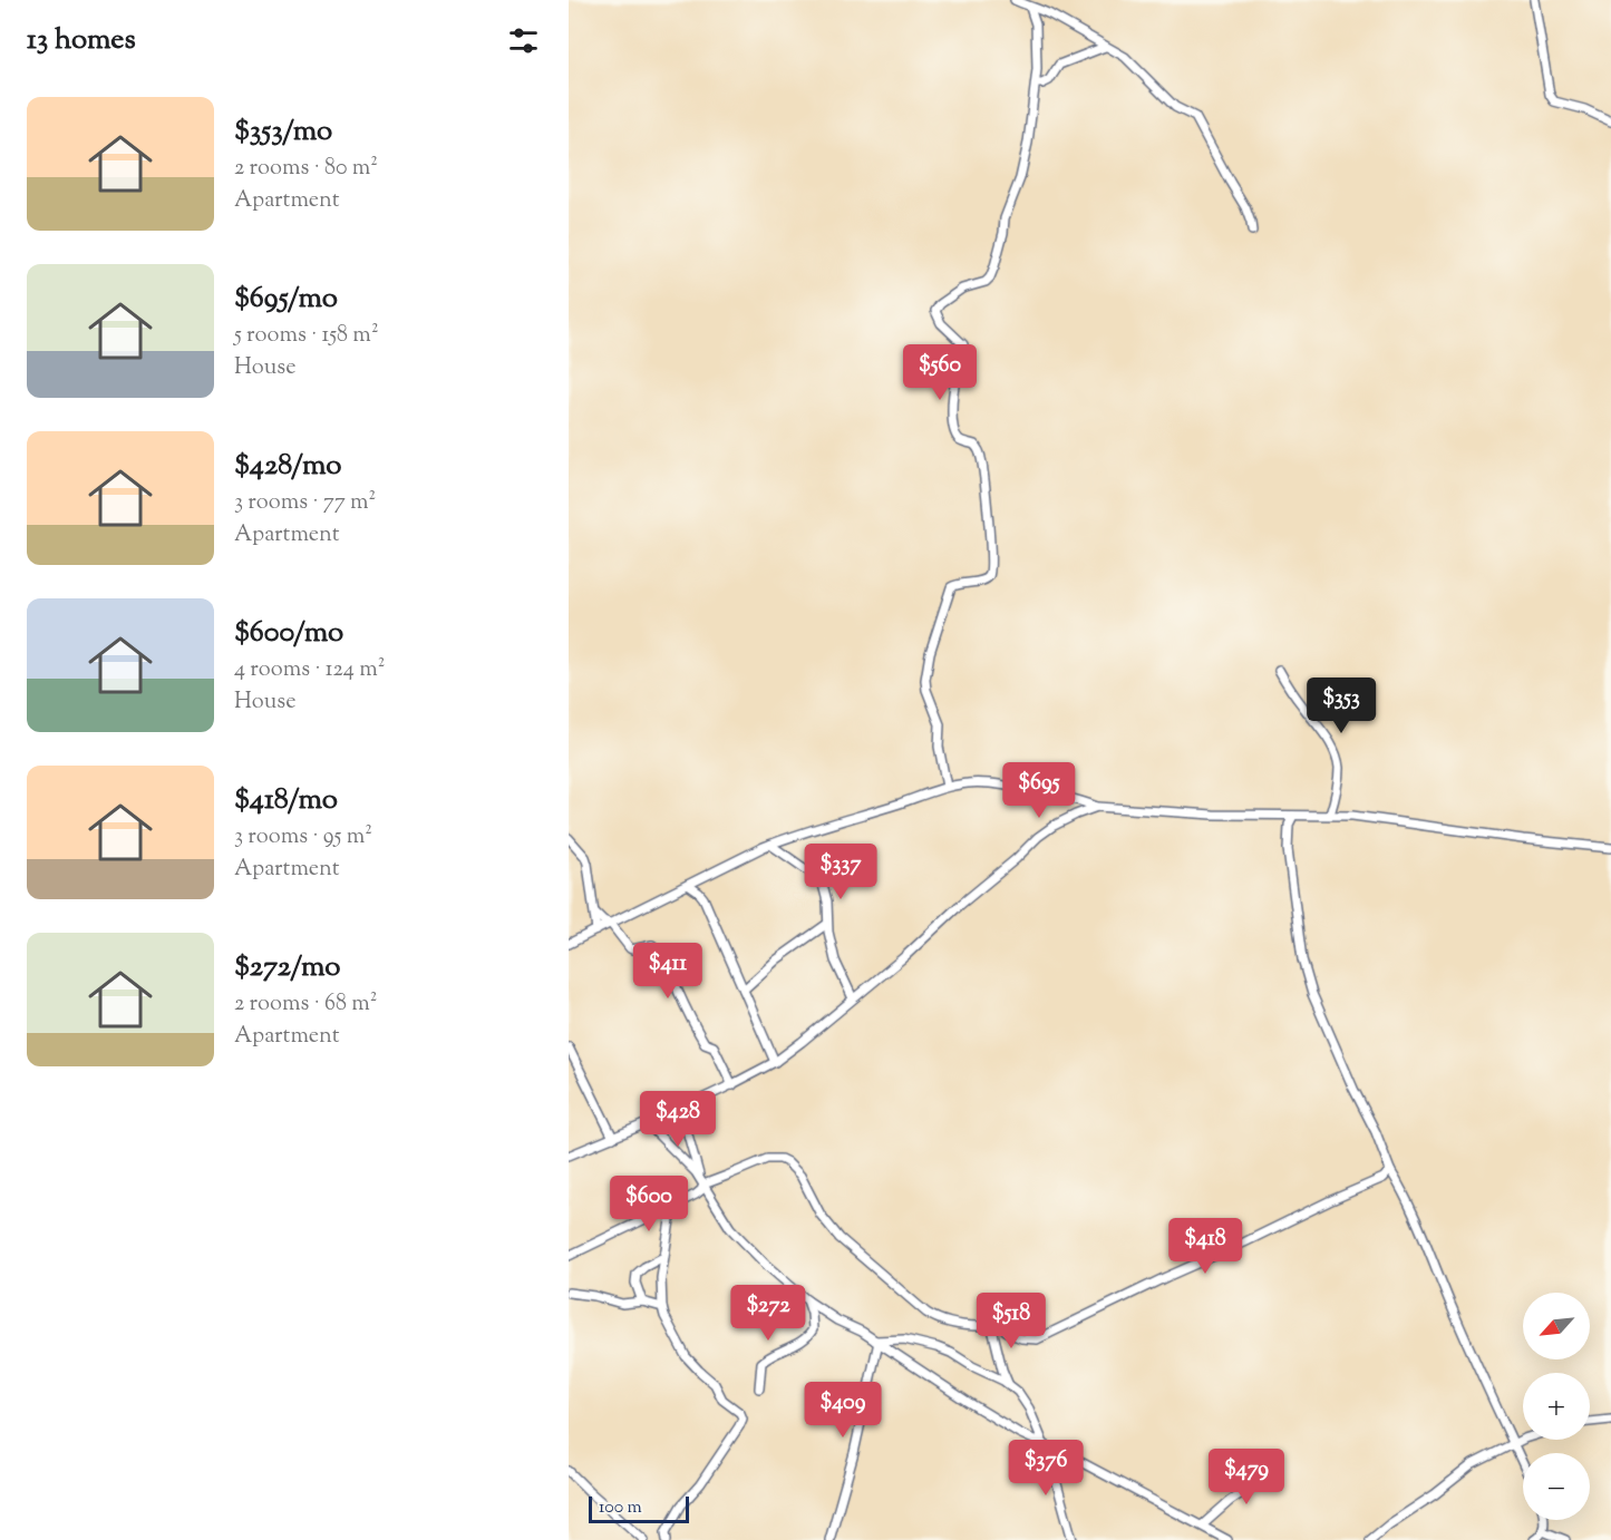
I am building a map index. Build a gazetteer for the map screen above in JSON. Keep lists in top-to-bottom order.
{
  "scale_bar": "100 m",
  "north": "bottom left",
  "page": {
    "heading": "13 homes",
    "list": [
      {
        "name": "$353/mo",
        "note": "2 rooms · 80 m² · Apartment"
      },
      {
        "name": "$695/mo",
        "note": "5 rooms · 158 m² · House"
      },
      {
        "name": "$428/mo",
        "note": "3 rooms · 77 m² · Apartment"
      },
      {
        "name": "$600/mo",
        "note": "4 rooms · 124 m² · House"
      },
      {
        "name": "$418/mo",
        "note": "3 rooms · 95 m² · Apartment"
      },
      {
        "name": "$272/mo",
        "note": "2 rooms · 68 m² · Apartment"
      }
    ],
    "price": [
      "$560",
      "$353",
      "$695",
      "$337",
      "$411",
      "$428",
      "$600",
      "$418",
      "$272",
      "$518",
      "$409",
      "$376",
      "$479"
    ],
    "map_buttons": ["+", "−"],
    "scale": "100 m"
  }
}
